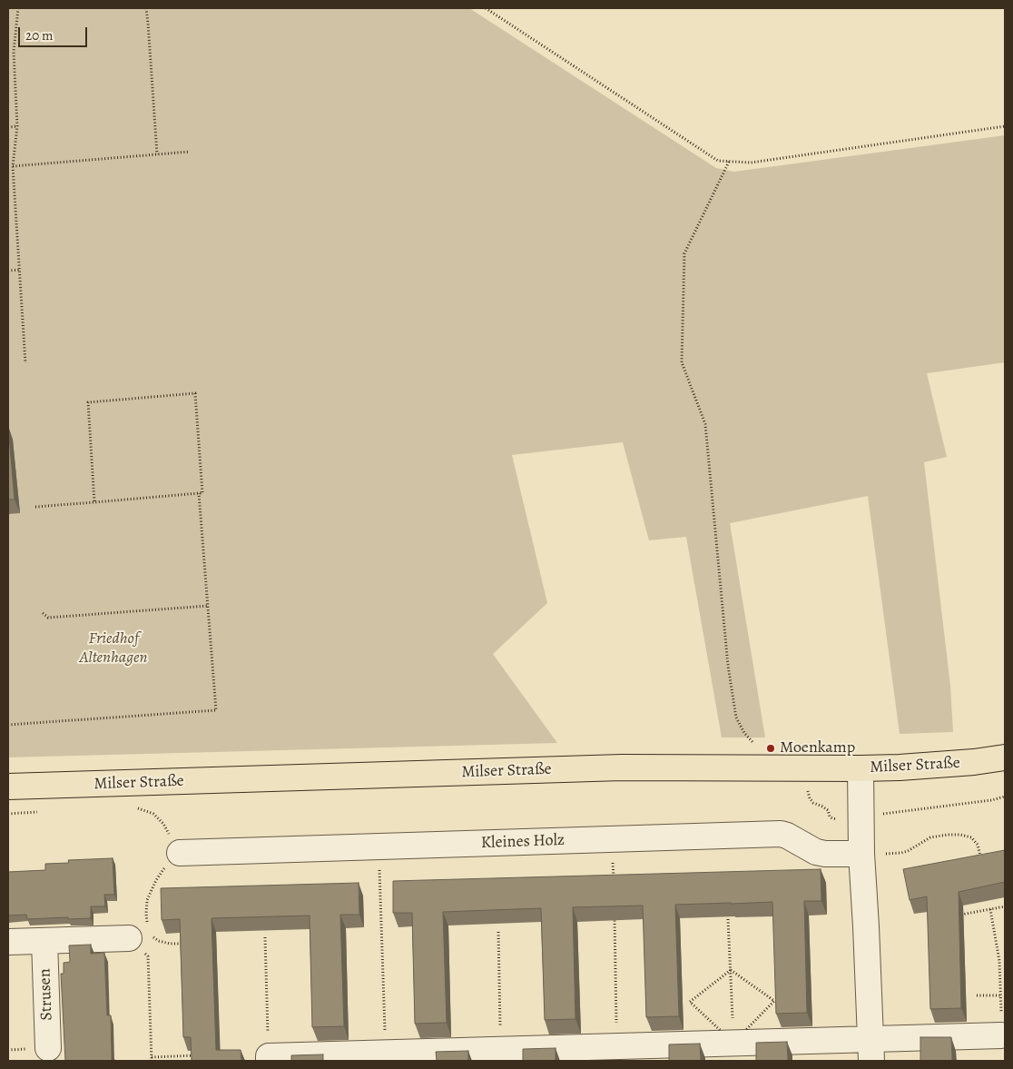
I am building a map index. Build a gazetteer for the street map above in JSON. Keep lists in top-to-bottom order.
{
  "streets": {
    "main road": ["Milser Straße"],
    "street": ["Kleines Holz", "Strusen"]
  },
  "parks": ["Friedhof Altenhagen"],
  "places": ["Moenkamp"],
  "scale_bar": "20 m"
}
